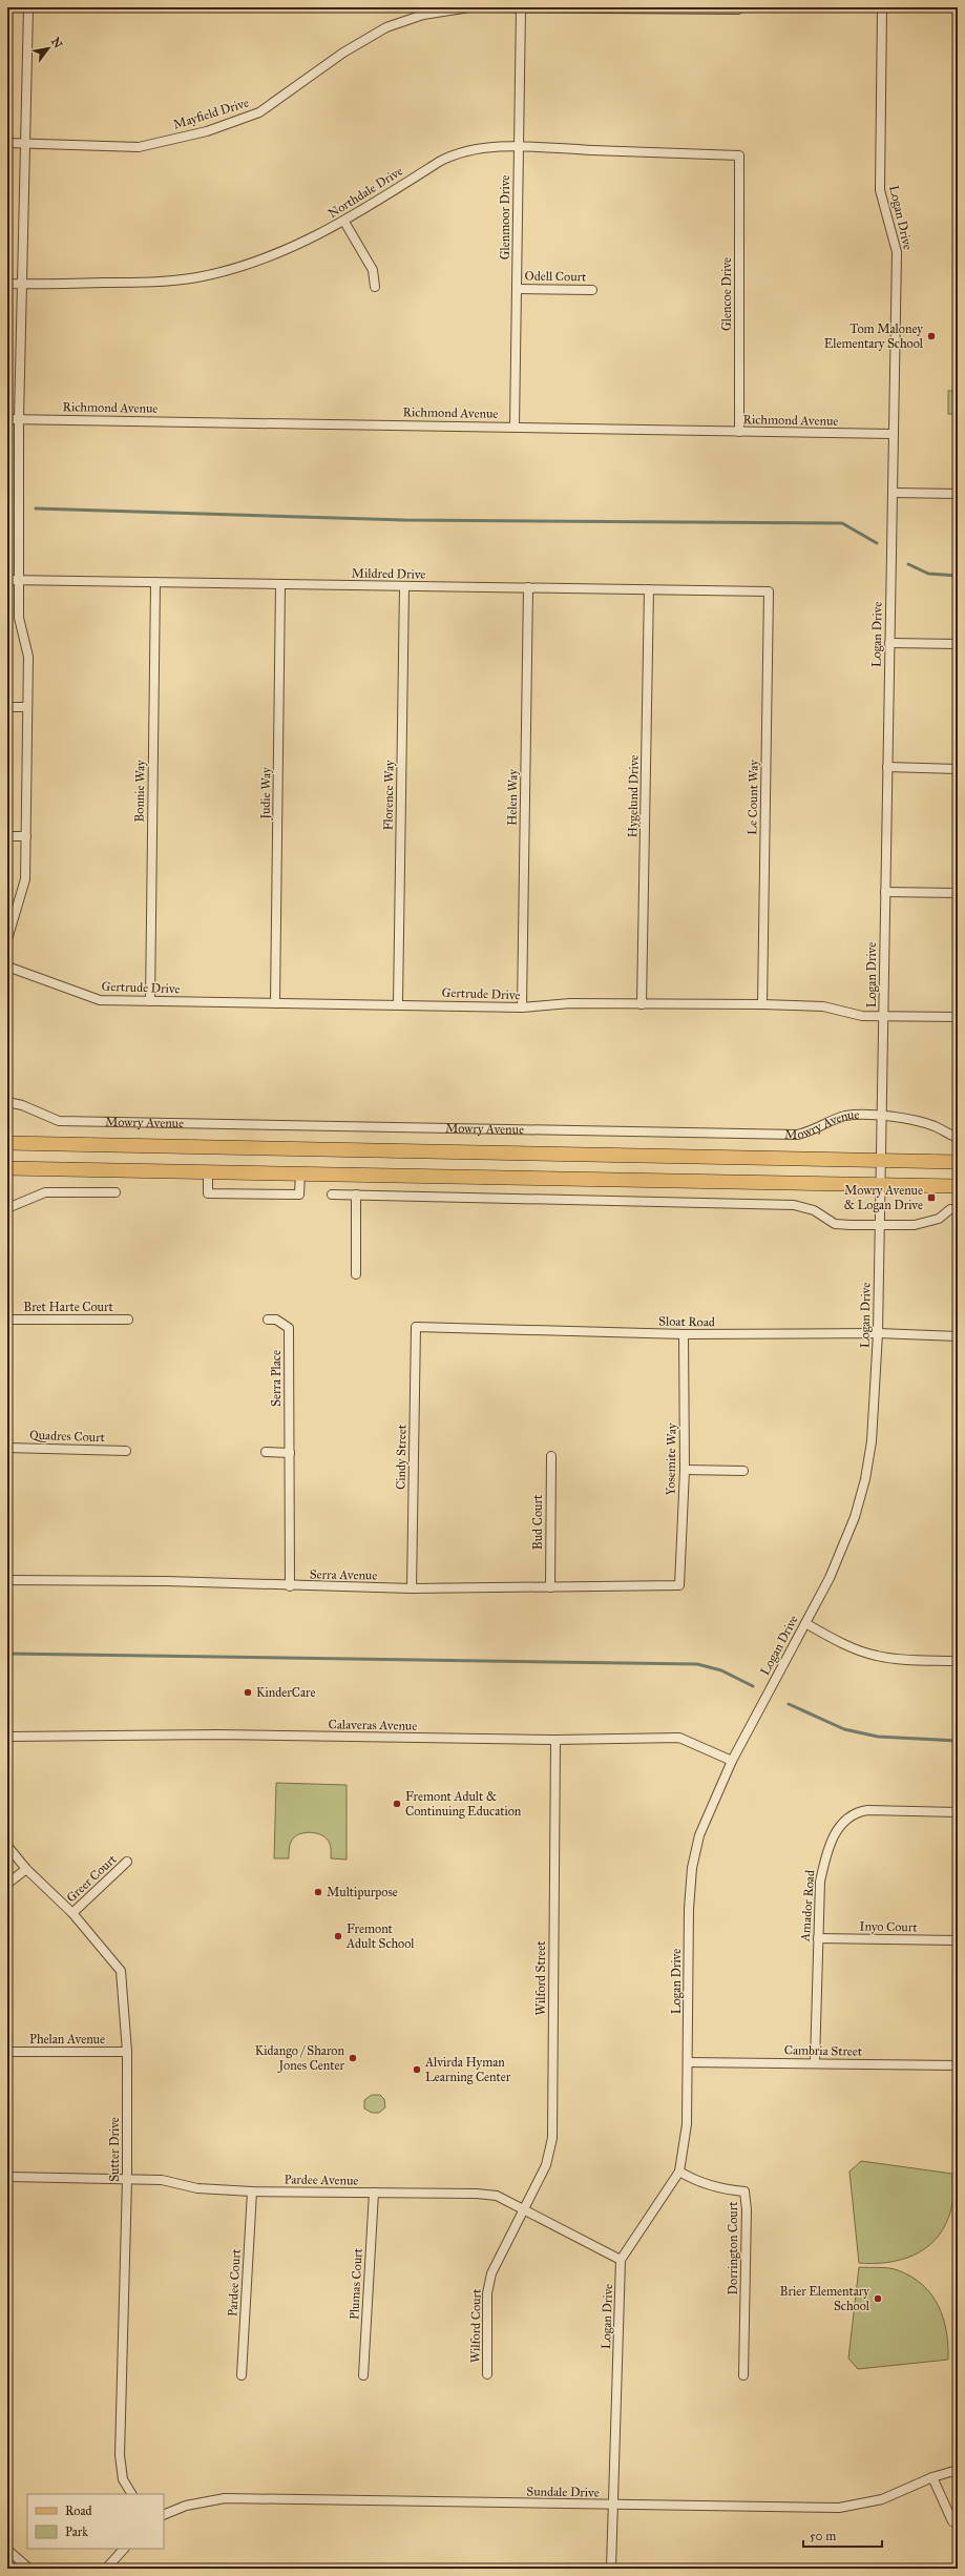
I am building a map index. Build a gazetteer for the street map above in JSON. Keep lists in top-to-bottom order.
{
  "streets": {
    "main road": ["Mowry Avenue"],
    "street": [
      "Mayfield Drive",
      "Northdale Drive",
      "Glenmoor Drive",
      "Logan Drive",
      "Odell Court",
      "Glencoe Drive",
      "Richmond Avenue",
      "Mildred Drive",
      "Bonnie Way",
      "Judie Way",
      "Florence Way",
      "Hygelund Drive",
      "Helen Way",
      "Le Count Way",
      "Gertrude Drive",
      "Bret Harte Court",
      "Sloat Road",
      "Serra Place",
      "Quadres Court",
      "Cindy Street",
      "Yosemite Way",
      "Bud Court",
      "Serra Avenue",
      "Calaveras Avenue",
      "Greer Court",
      "Amador Road",
      "Inyo Court",
      "Wilford Street",
      "Phelan Avenue",
      "Cambria Street",
      "Sutter Drive",
      "Pardee Avenue",
      "Dorrington Court",
      "Pardee Court",
      "Plumas Court",
      "Wilford Court",
      "Sundale Drive"
    ]
  },
  "crossings": [
    ["Northdale Drive", "Glenmoor Drive"],
    ["Northdale Drive", "Glencoe Drive"],
    ["Glenmoor Drive", "Odell Court"],
    ["Glenmoor Drive", "Richmond Avenue"],
    ["Logan Drive", "Richmond Avenue"],
    ["Logan Drive", "Gertrude Drive"],
    ["Logan Drive", "Mowry Avenue"],
    ["Logan Drive", "Sloat Road"],
    ["Logan Drive", "Calaveras Avenue"],
    ["Logan Drive", "Cambria Street"],
    ["Logan Drive", "Pardee Avenue"],
    ["Logan Drive", "Dorrington Court"],
    ["Logan Drive", "Sundale Drive"],
    ["Glencoe Drive", "Richmond Avenue"],
    ["Mildred Drive", "Bonnie Way"],
    ["Mildred Drive", "Judie Way"],
    ["Mildred Drive", "Florence Way"],
    ["Mildred Drive", "Hygelund Drive"],
    ["Mildred Drive", "Helen Way"],
    ["Mildred Drive", "Le Count Way"],
    ["Bonnie Way", "Gertrude Drive"],
    ["Judie Way", "Gertrude Drive"],
    ["Florence Way", "Gertrude Drive"],
    ["Hygelund Drive", "Gertrude Drive"],
    ["Helen Way", "Gertrude Drive"],
    ["Le Count Way", "Gertrude Drive"],
    ["Sloat Road", "Cindy Street"],
    ["Sloat Road", "Yosemite Way"],
    ["Serra Place", "Serra Avenue"],
    ["Cindy Street", "Serra Avenue"],
    ["Yosemite Way", "Serra Avenue"],
    ["Bud Court", "Serra Avenue"],
    ["Calaveras Avenue", "Wilford Street"],
    ["Greer Court", "Sutter Drive"],
    ["Amador Road", "Inyo Court"],
    ["Amador Road", "Cambria Street"],
    ["Wilford Street", "Pardee Avenue"],
    ["Wilford Street", "Wilford Court"],
    ["Phelan Avenue", "Sutter Drive"],
    ["Sutter Drive", "Pardee Avenue"],
    ["Pardee Avenue", "Pardee Court"],
    ["Pardee Avenue", "Plumas Court"],
    ["Pardee Avenue", "Wilford Court"]
  ],
  "places": {
    "other": [
      "Tom Maloney Elementary School",
      "KinderCare",
      "Fremont Adult & Continuing Education",
      "Multipurpose",
      "Fremont Adult School",
      "Kidango / Sharon Jones Center",
      "Alvirda Hyman Learning Center",
      "Brier Elementary School"
    ],
    "transit": ["Mowry Avenue & Logan Drive"]
  },
  "legend": ["Road", "Park"],
  "scale_bar": "50 m",
  "north": "top right"
}
